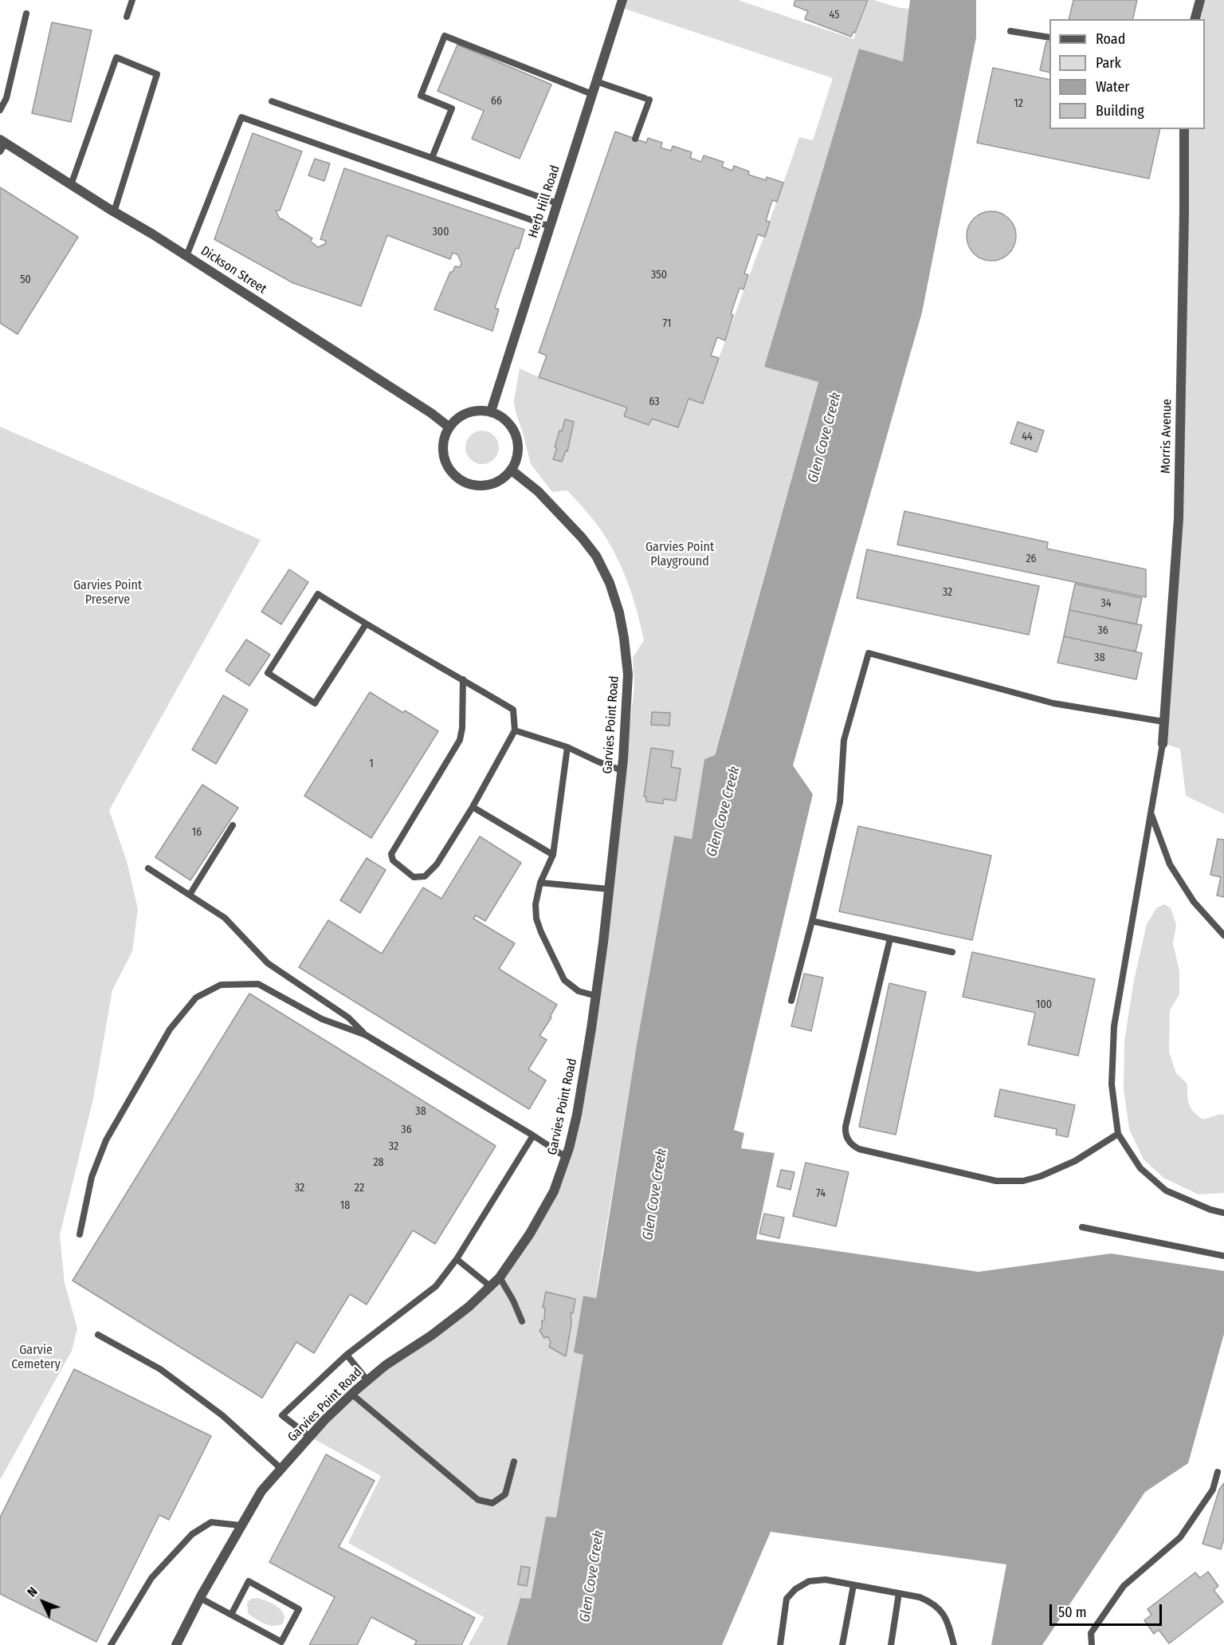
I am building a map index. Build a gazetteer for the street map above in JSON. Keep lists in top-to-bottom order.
{
  "streets": {
    "street": [
      "Herb Hill Road",
      "Dickson Street",
      "Morris Avenue",
      "Garvies Point Road"
    ]
  },
  "crossings": [
    ["Herb Hill Road", "Dickson Street"],
    ["Herb Hill Road", "Garvies Point Road"],
    ["Dickson Street", "Garvies Point Road"]
  ],
  "water": ["Glen Cove Creek"],
  "parks": ["Garvies Point Playground", "Garvies Point Preserve", "Garvie Cemetery"],
  "house_numbers": [
    "45",
    "66",
    "12",
    "300",
    "350",
    "50",
    "71",
    "63",
    "44",
    "26",
    "32",
    "34",
    "36",
    "38",
    "1",
    "16",
    "100",
    "38",
    "36",
    "32",
    "28",
    "32",
    "22",
    "74",
    "18"
  ],
  "legend": [
    "Road",
    "Park",
    "Water",
    "Building"
  ],
  "scale_bar": "50 m",
  "north": "top left"
}
